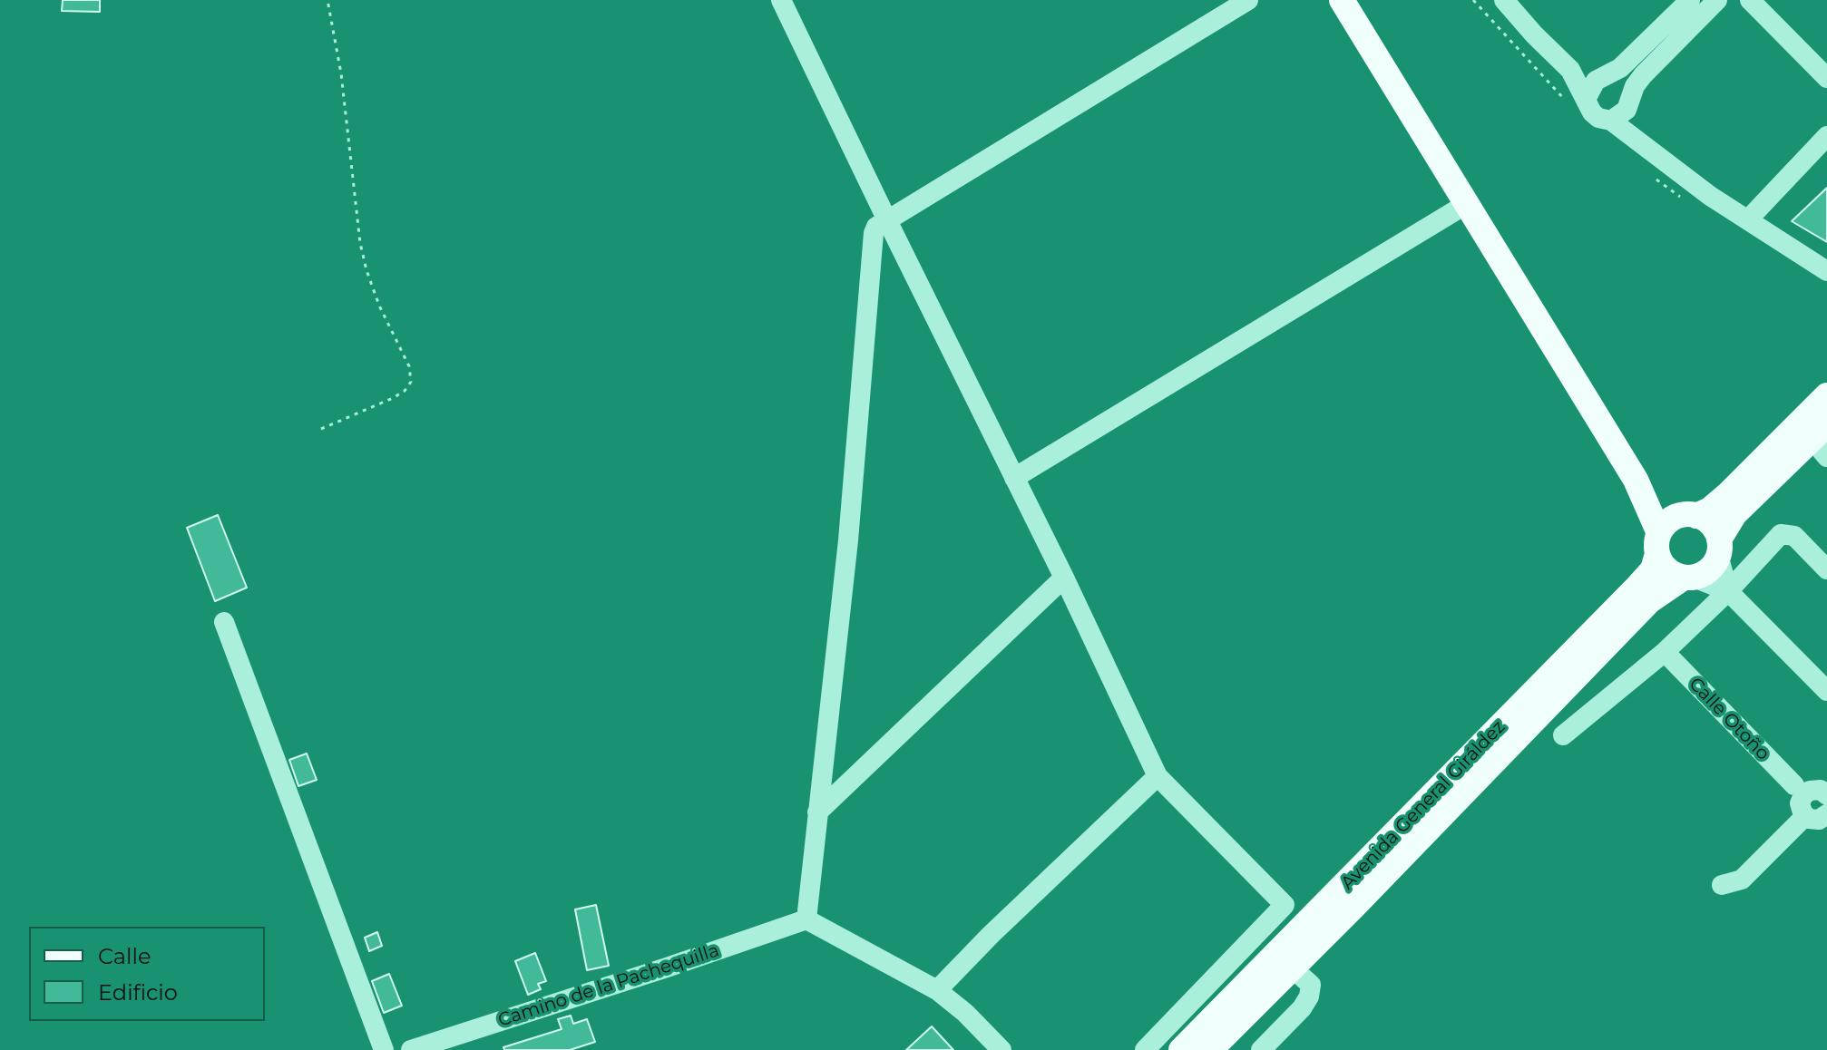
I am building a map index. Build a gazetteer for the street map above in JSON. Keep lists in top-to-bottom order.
{
  "streets": {
    "main road": ["Avenida General Giráldez"],
    "street": ["Calle Otoño", "Camino de la Pachequilla"]
  },
  "legend": ["Calle", "Edificio"]
}
